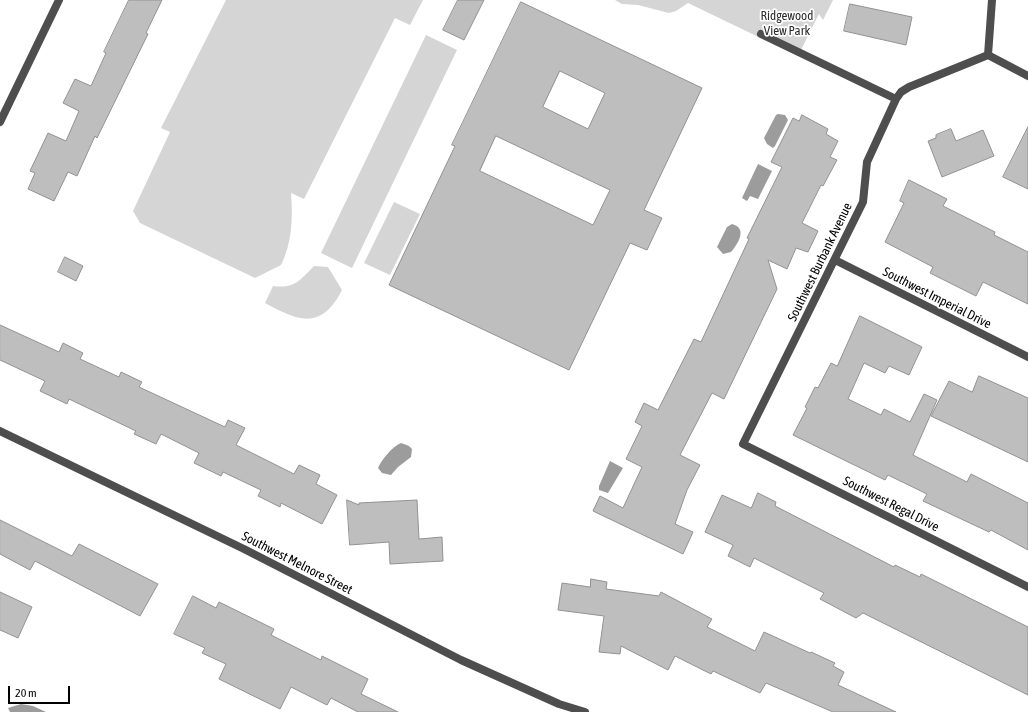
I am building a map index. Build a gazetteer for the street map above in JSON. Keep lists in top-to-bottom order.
{
  "streets": {
    "street": [
      "Southwest Burbank Avenue",
      "Southwest Imperial Drive",
      "Southwest Regal Drive",
      "Southwest Melnore Street"
    ]
  },
  "crossings": [
    ["Southwest Burbank Avenue", "Southwest Imperial Drive"],
    ["Southwest Burbank Avenue", "Southwest Regal Drive"]
  ],
  "parks": ["Ridgewood View Park"],
  "scale_bar": "20 m"
}
